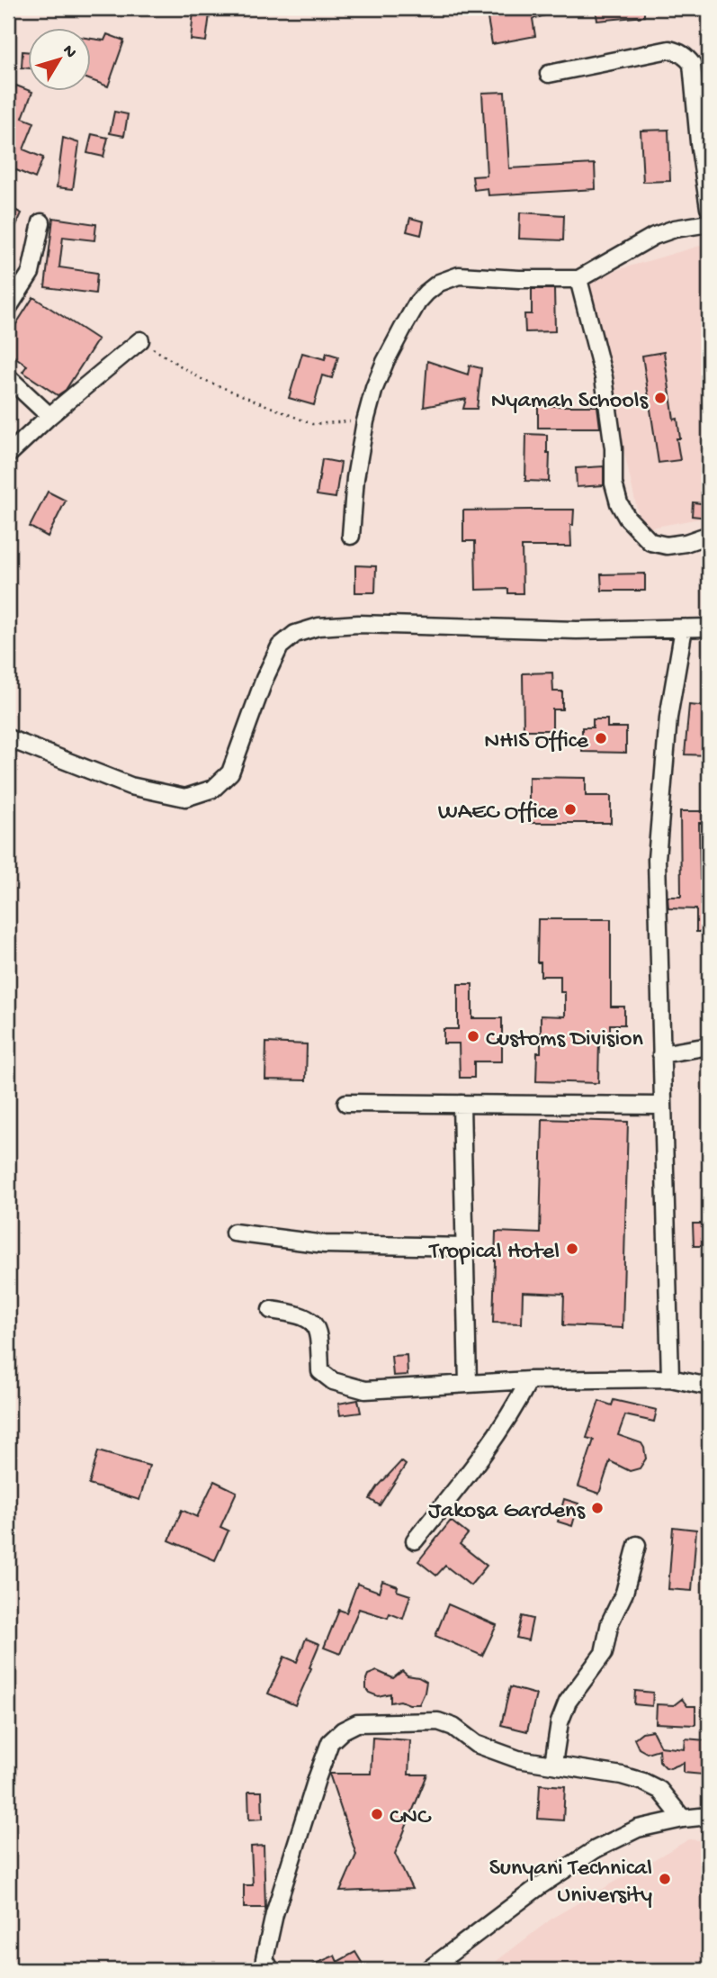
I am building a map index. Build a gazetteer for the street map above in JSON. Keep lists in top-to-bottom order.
{
  "places": [
    "Nyamah Schools",
    "NHIS Office",
    "WAEC Office",
    "Customs Division",
    "Tropical Hotel",
    "Jakosa Gardens",
    "CNC",
    "Sunyani Technical University"
  ],
  "north": "top right"
}
